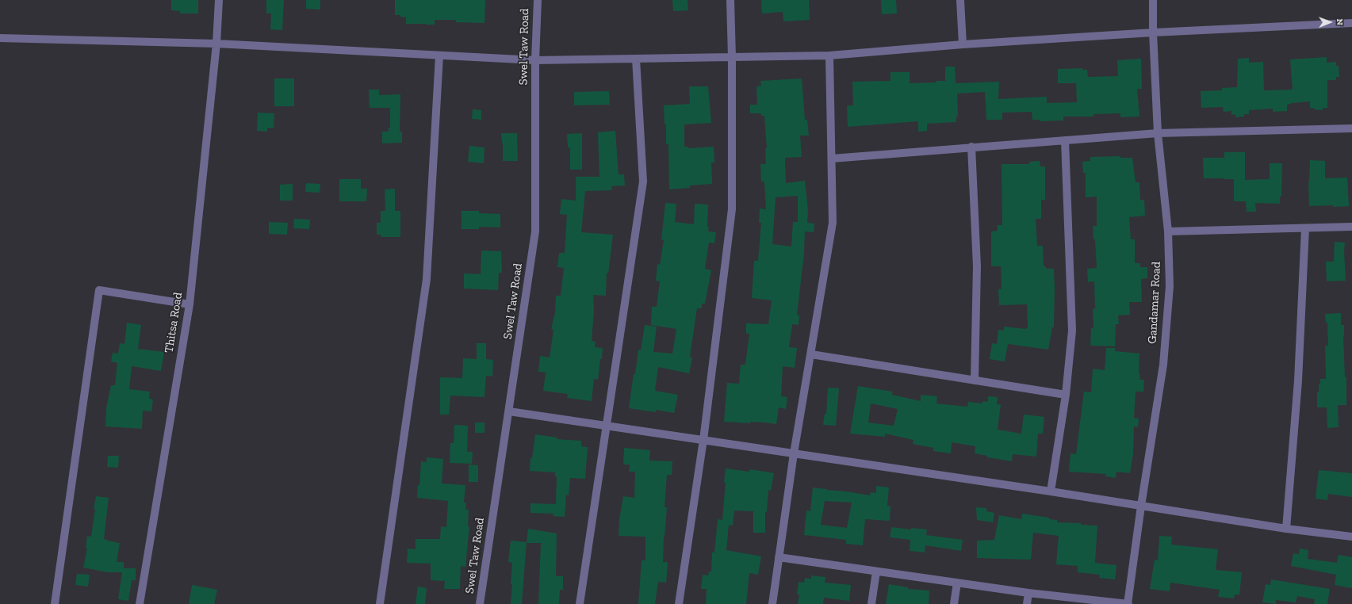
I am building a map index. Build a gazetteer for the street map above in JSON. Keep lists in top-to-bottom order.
{
  "streets": {
    "street": ["Swel Taw Road", "Gandamar Road", "Thitsa Road"]
  },
  "north": "right"
}
